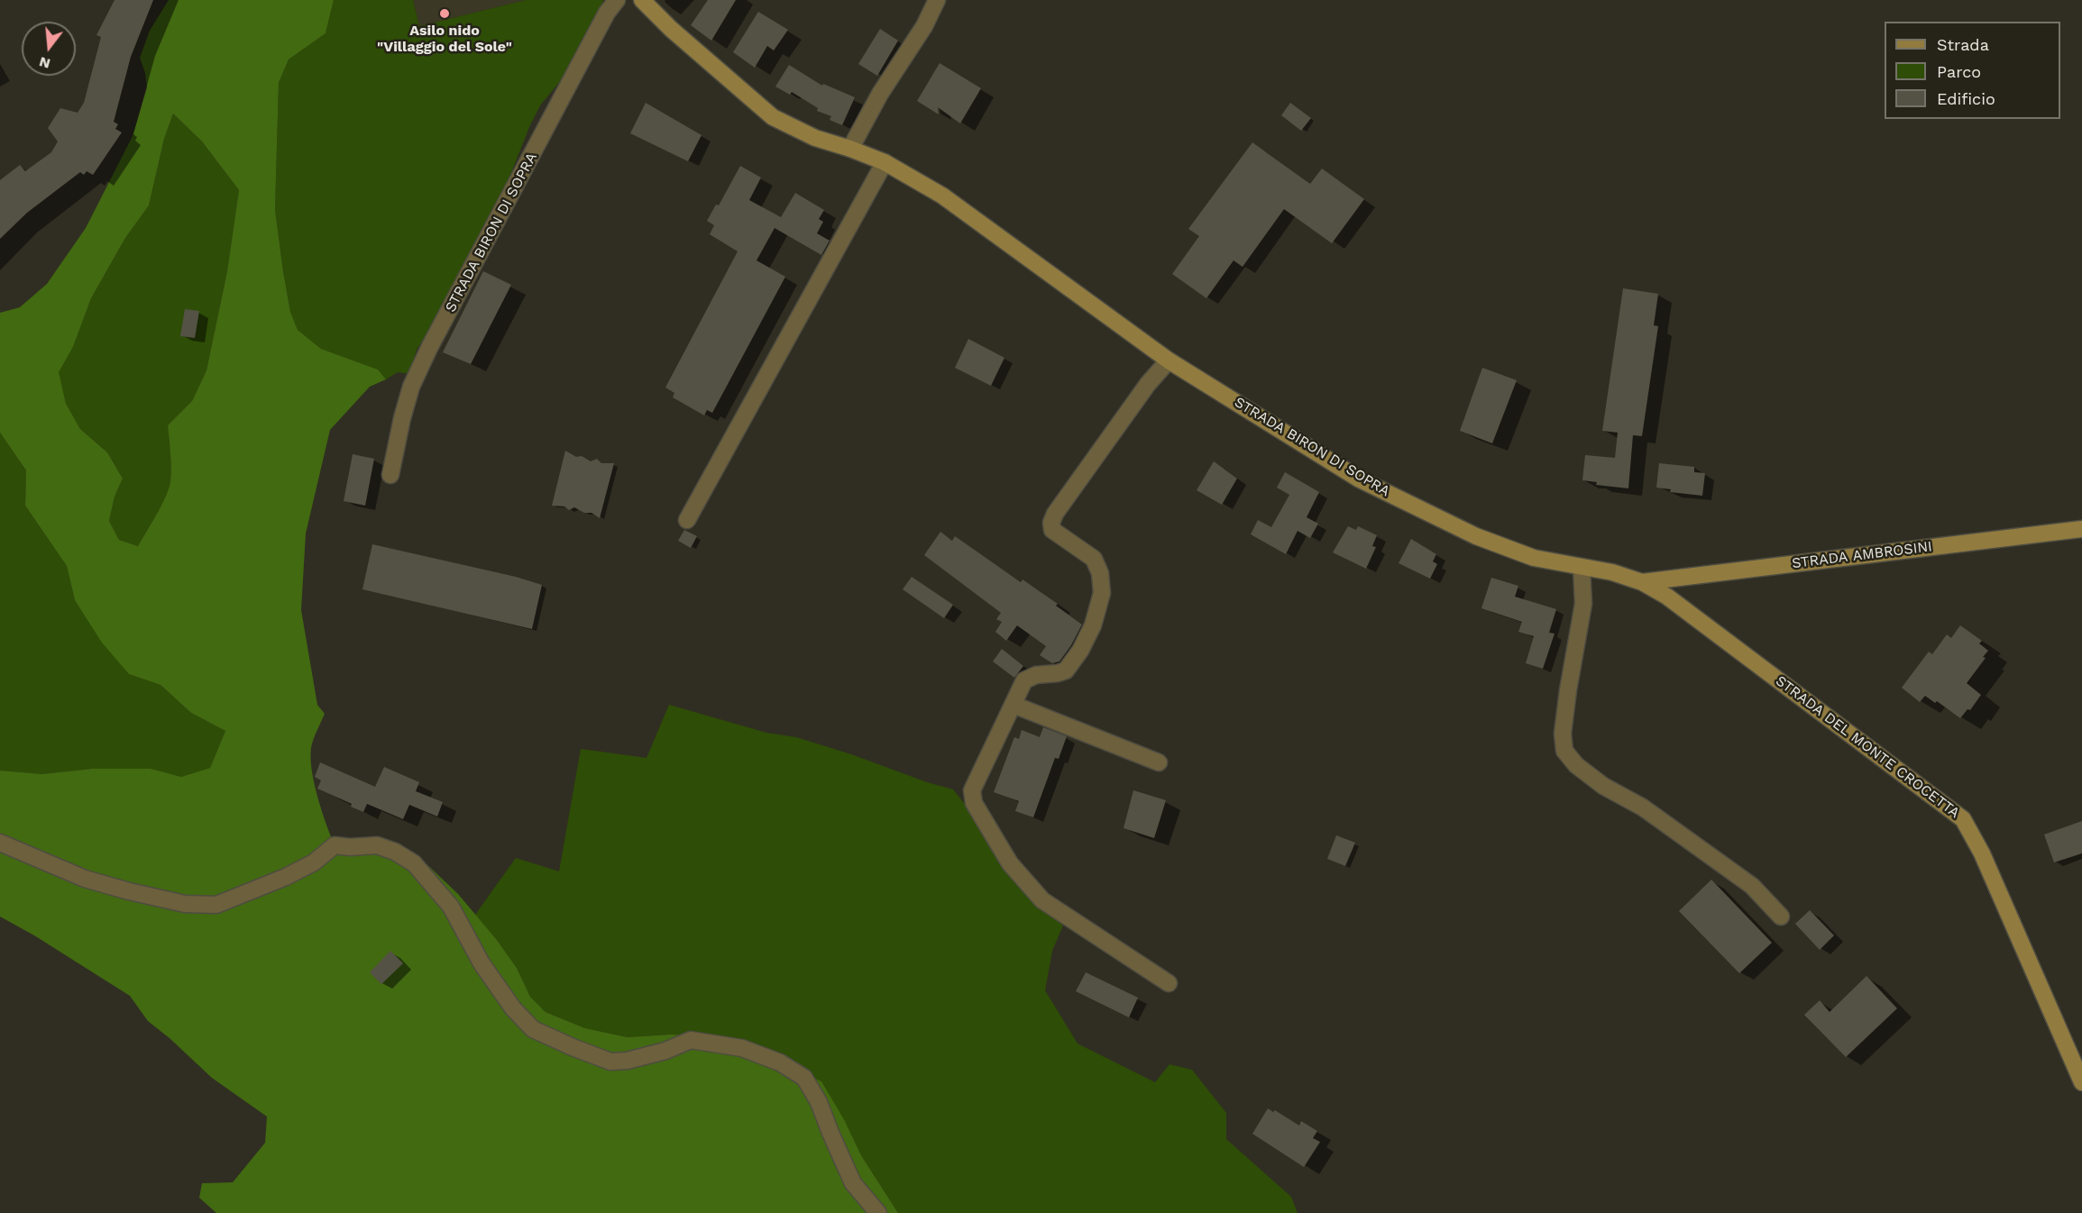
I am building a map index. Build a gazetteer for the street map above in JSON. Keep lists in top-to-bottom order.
{
  "streets": {
    "street": ["STRADA BIRON DI SOPRA", "STRADA AMBROSINI", "STRADA DEL MONTE CROCETTA"]
  },
  "crossings": [
    ["STRADA BIRON DI SOPRA", "STRADA AMBROSINI"],
    ["STRADA BIRON DI SOPRA", "STRADA DEL MONTE CROCETTA"],
    ["STRADA AMBROSINI", "STRADA DEL MONTE CROCETTA"]
  ],
  "places": ["Asilo nido \"Villaggio del Sole\""],
  "legend": ["Strada", "Parco", "Edificio"],
  "north": "bottom"
}
